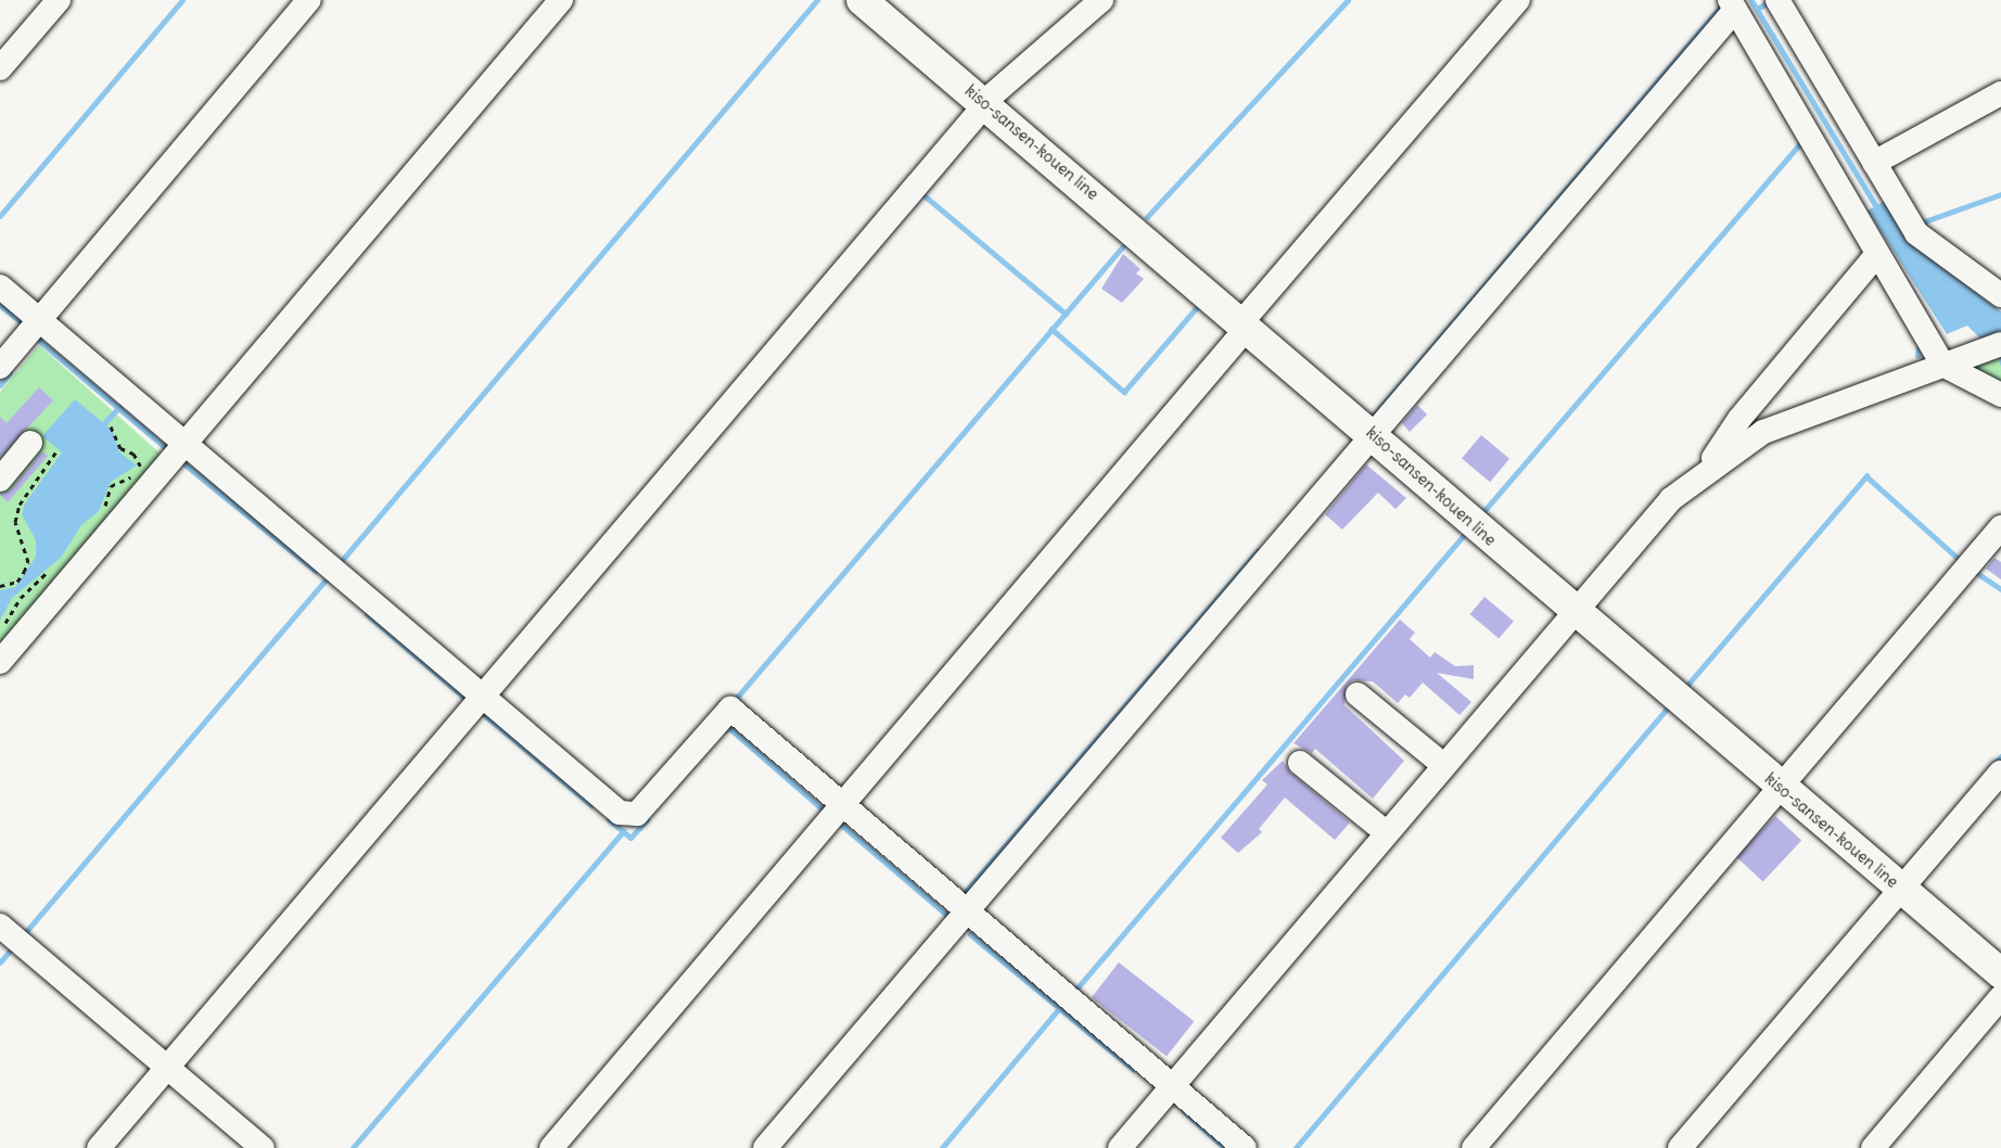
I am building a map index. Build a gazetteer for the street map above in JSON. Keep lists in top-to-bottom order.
{
  "streets": {
    "main road": ["kiso-sansen-kouen line"]
  }
}
